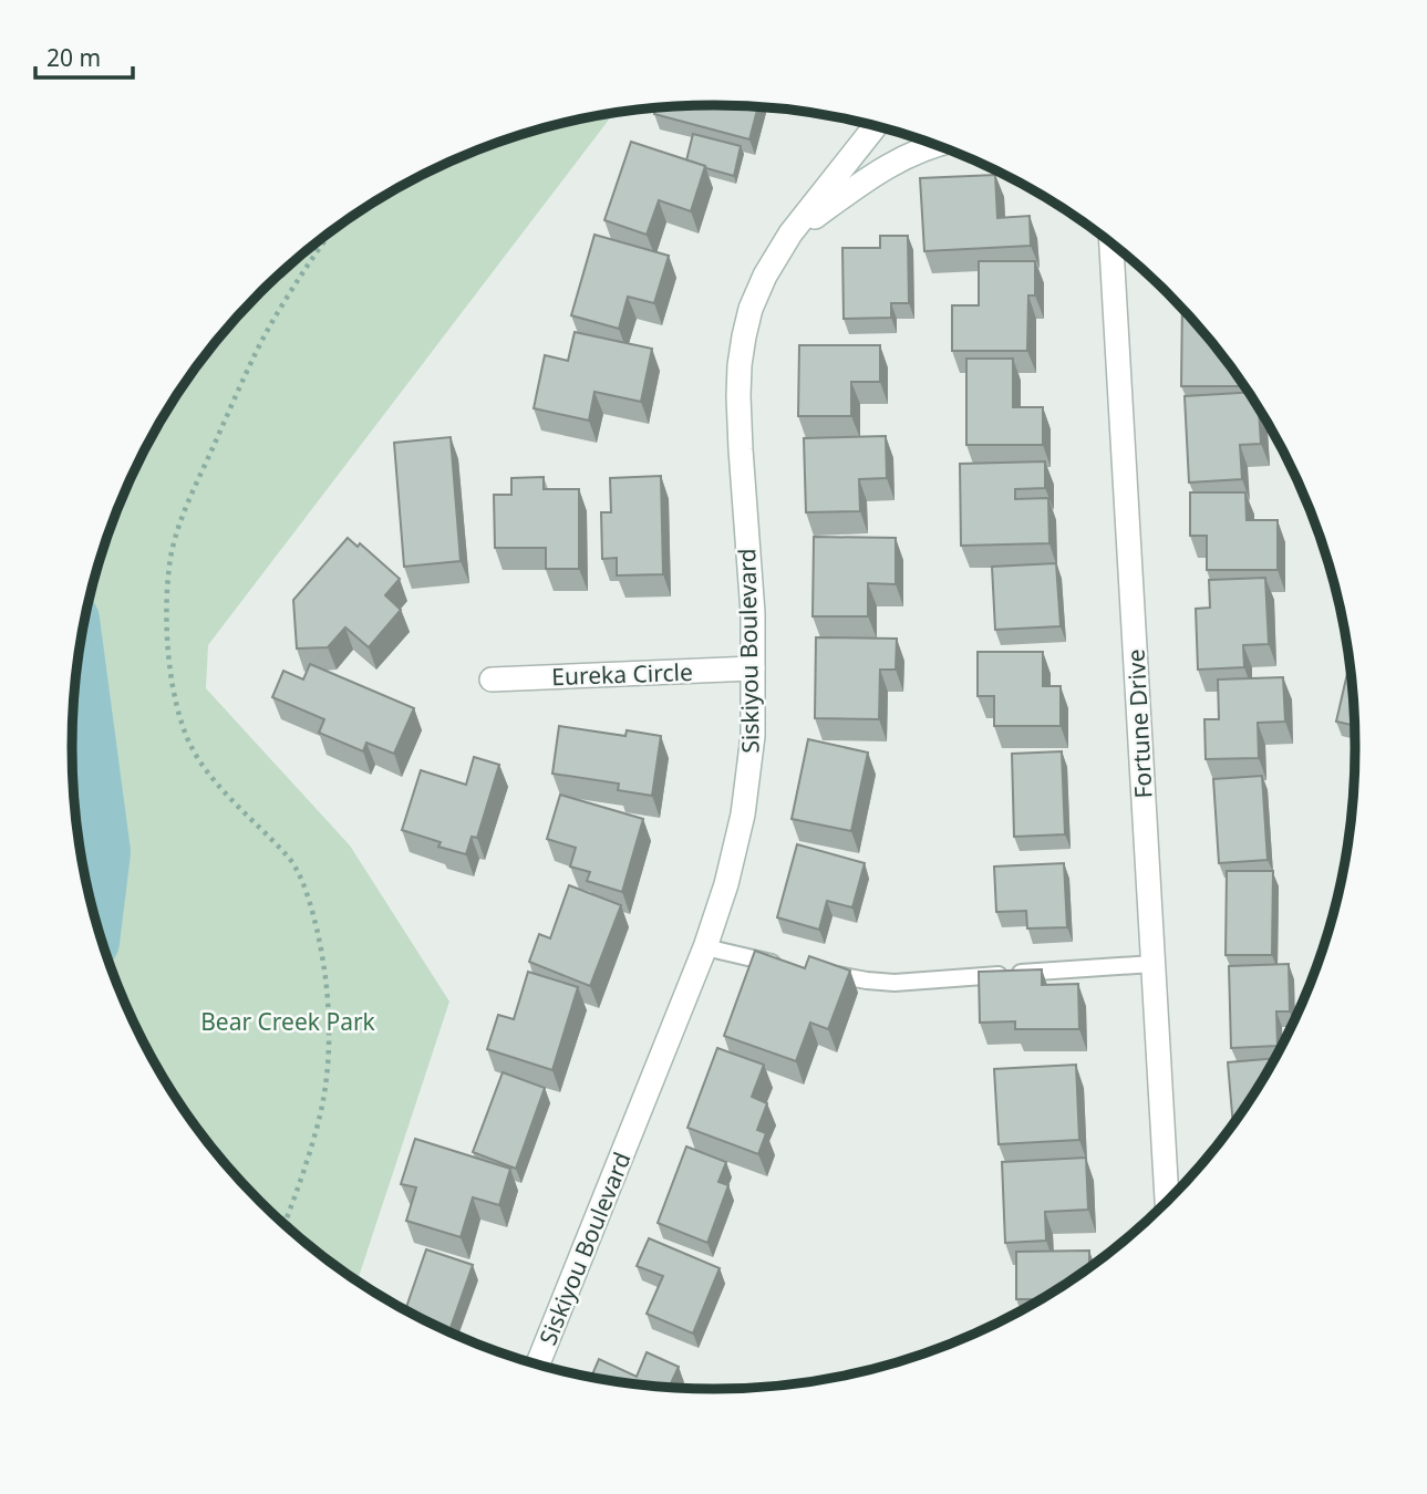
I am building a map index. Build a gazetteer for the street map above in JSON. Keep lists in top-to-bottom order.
{
  "streets": {
    "street": ["Siskiyou Boulevard", "Eureka Circle", "Fortune Drive"]
  },
  "crossings": [
    ["Siskiyou Boulevard", "Eureka Circle"]
  ],
  "parks": ["Bear Creek Park"],
  "scale_bar": "20 m"
}
